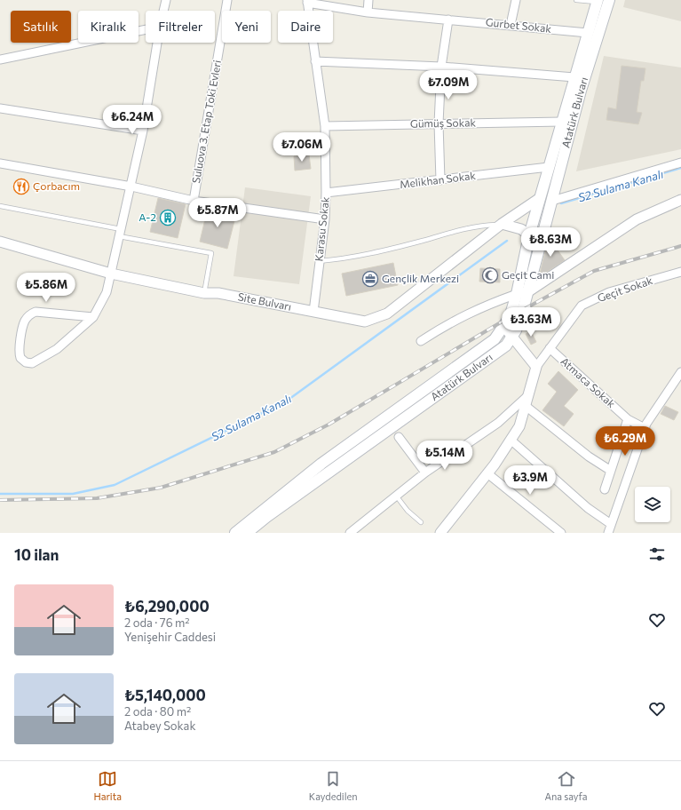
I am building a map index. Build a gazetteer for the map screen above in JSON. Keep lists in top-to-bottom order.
{
  "streets": {
    "main road": ["Atatürk Bulvarı"],
    "street": [
      "Gurbet Sokak",
      "Suluova 3. Etap Toki Evleri",
      "Gümüş Sokak",
      "Melikhan Sokak",
      "Karasu Sokak",
      "Geçit Sokak",
      "Site Bulvarı",
      "Atmaca Sokak"
    ]
  },
  "crossings": [
    ["Gurbet Sokak", "Atatürk Bulvarı"],
    ["Gurbet Sokak", "Karasu Sokak"],
    ["Atatürk Bulvarı", "Gümüş Sokak"],
    ["Atatürk Bulvarı", "Melikhan Sokak"],
    ["Atatürk Bulvarı", "Site Bulvarı"],
    ["Gümüş Sokak", "Karasu Sokak"],
    ["Melikhan Sokak", "Karasu Sokak"],
    ["Karasu Sokak", "Site Bulvarı"],
    ["Geçit Sokak", "Atmaca Sokak"]
  ],
  "water": ["S2 Sulama Kanalı"],
  "places": {
    "restaurant": ["Çorbacım"],
    "building": ["A-2"],
    "mosque": ["Geçit Cami"],
    "office": ["Gençlik Merkezi"]
  },
  "page": {
    "chip": [
      "Satılık",
      "Kiralık",
      "Filtreler",
      "Yeni",
      "Daire"
    ],
    "price": [
      "₺7.09M",
      "₺6.24M",
      "₺7.06M",
      "₺5.87M",
      "₺8.63M",
      "₺5.86M",
      "₺3.63M",
      "₺6.29M",
      "₺5.14M",
      "₺3.9M"
    ],
    "heading": "10 ilan",
    "list": [
      {
        "name": "₺6,290,000",
        "note": "2 oda · 76 m² · Yenişehir Caddesi"
      },
      {
        "name": "₺5,140,000",
        "note": "2 oda · 80 m² · Atabey Sokak"
      }
    ],
    "tabs": ["Harita", "Kaydedilen", "Ana sayfa"]
  }
}
